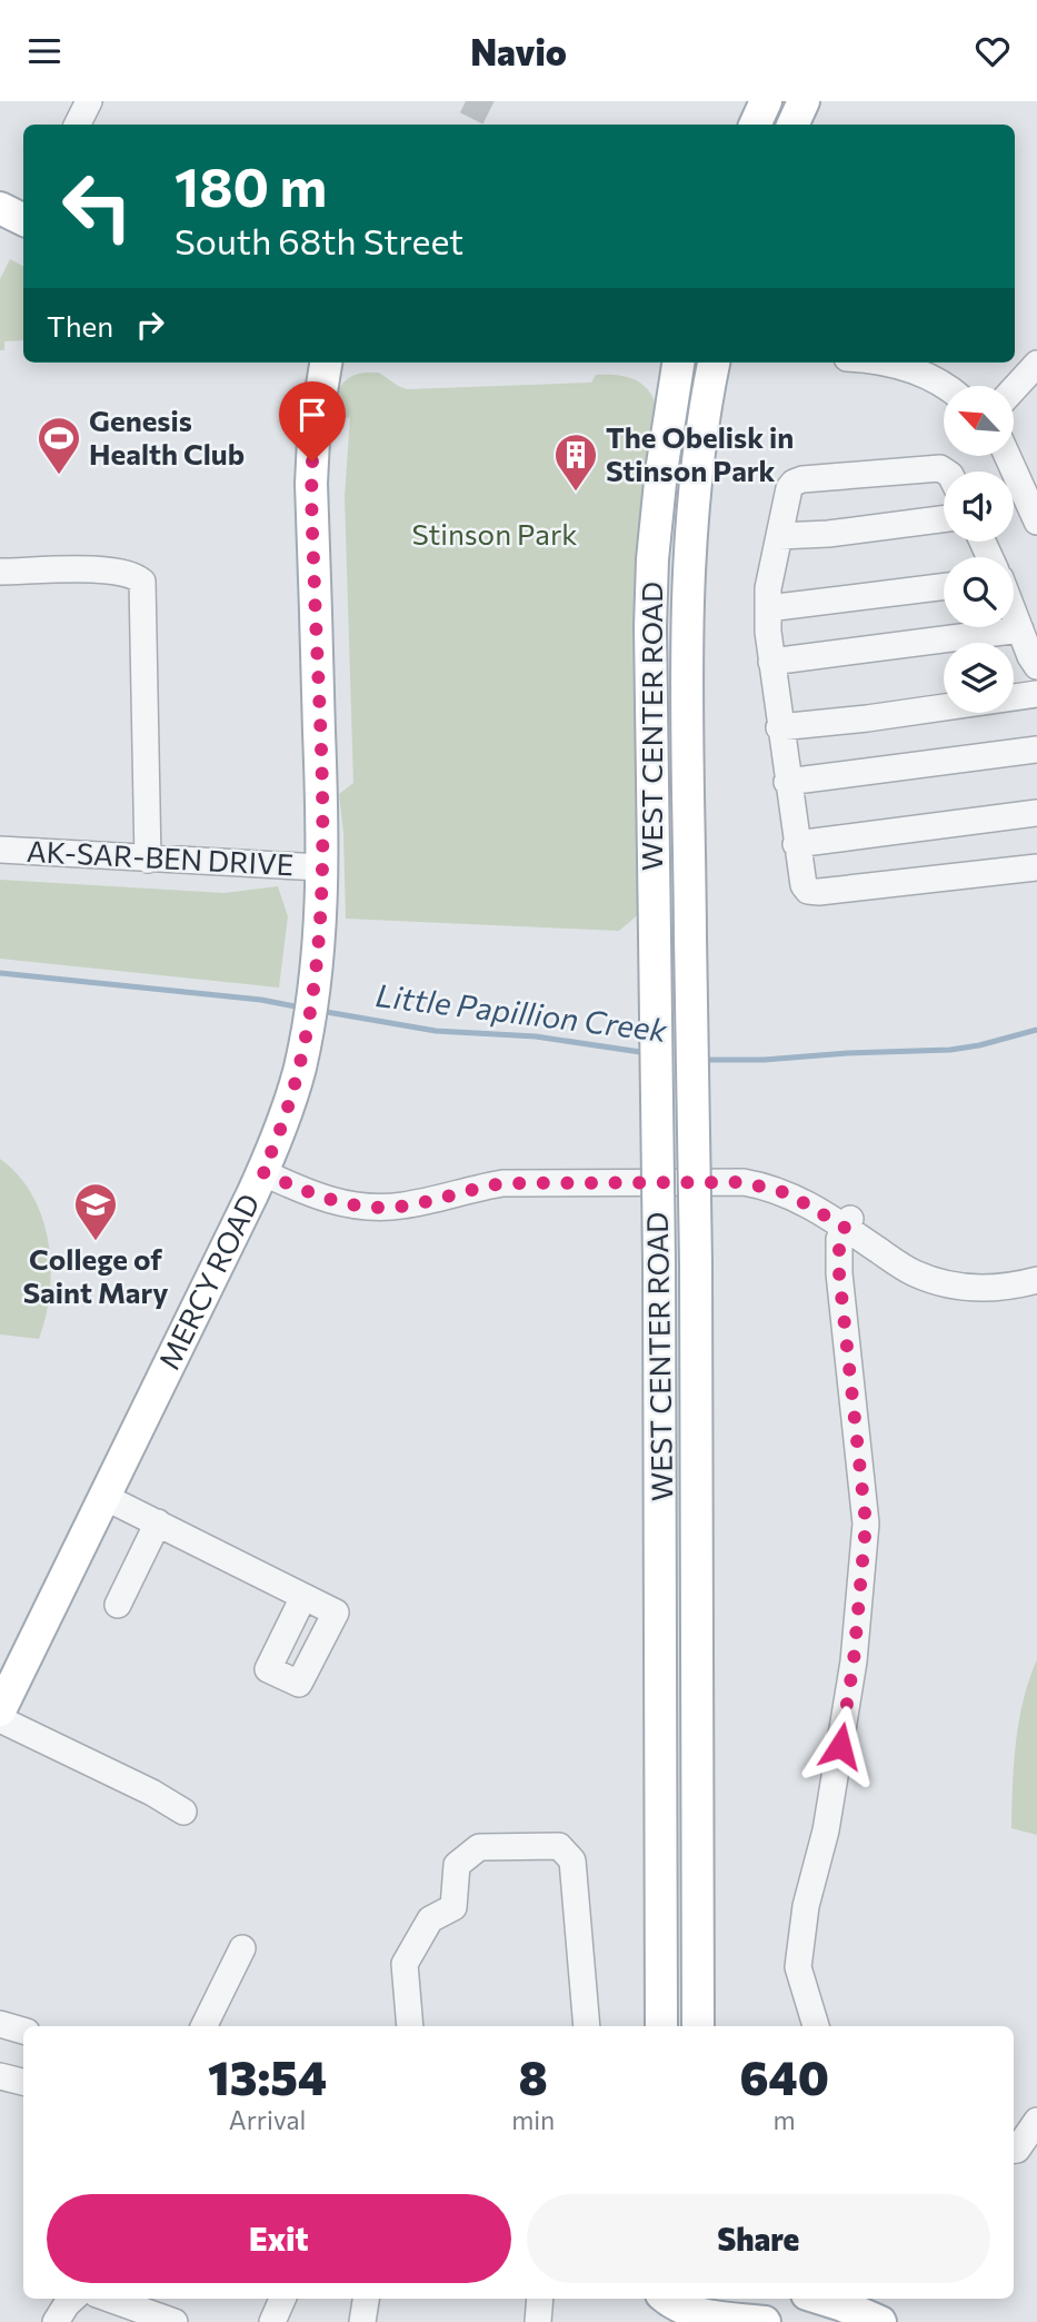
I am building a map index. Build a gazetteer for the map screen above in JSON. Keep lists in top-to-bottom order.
{
  "streets": {
    "main road": ["WEST CENTER ROAD", "MERCY ROAD"],
    "street": ["AK-SAR-BEN DRIVE"]
  },
  "crossings": [
    ["AK-SAR-BEN DRIVE", "MERCY ROAD"]
  ],
  "water": ["Little Papillion Creek"],
  "parks": ["Stinson Park"],
  "places": {
    "sports": ["Genesis Health Club"],
    "building": ["The Obelisk in Stinson Park"],
    "school or university": ["College of Saint Mary"]
  },
  "north": "top left",
  "page": {
    "header": "Navio",
    "turn": ["180 m", "South 68th Street"],
    "then": "Then",
    "eta": [
      "13:54",
      "Arrival",
      "8",
      "min",
      "640",
      "m"
    ],
    "buttons": ["Exit", "Share"]
  }
}
